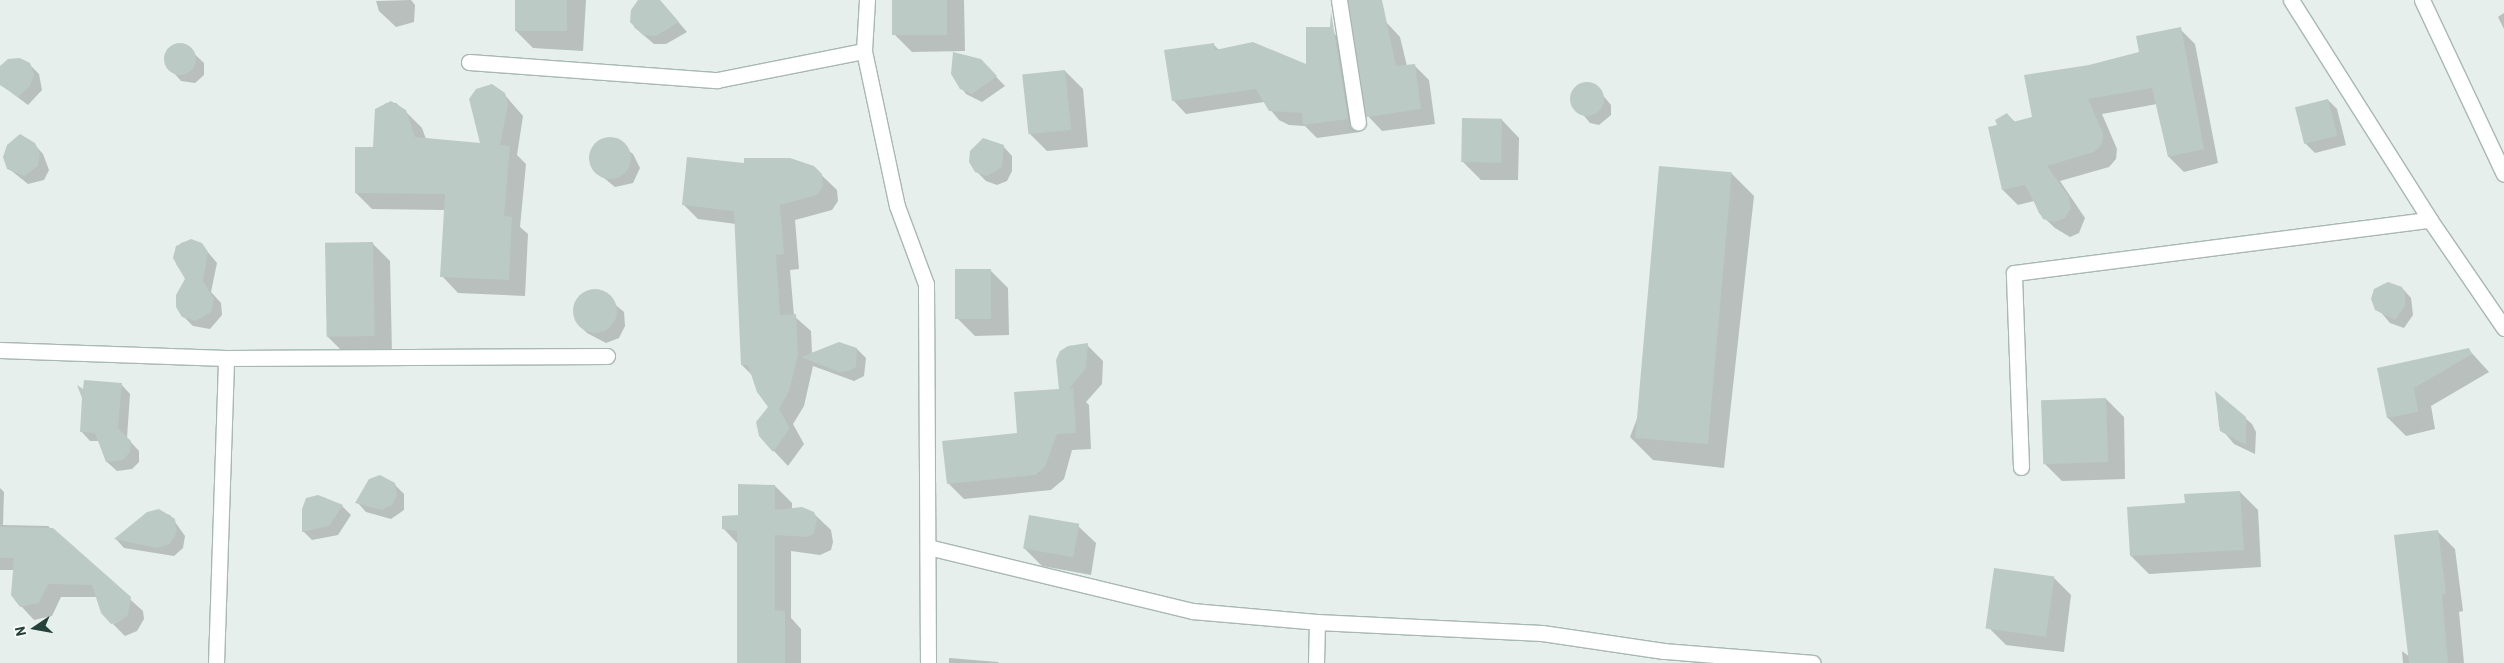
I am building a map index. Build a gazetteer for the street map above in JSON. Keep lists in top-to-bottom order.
{
  "north": "left"
}
